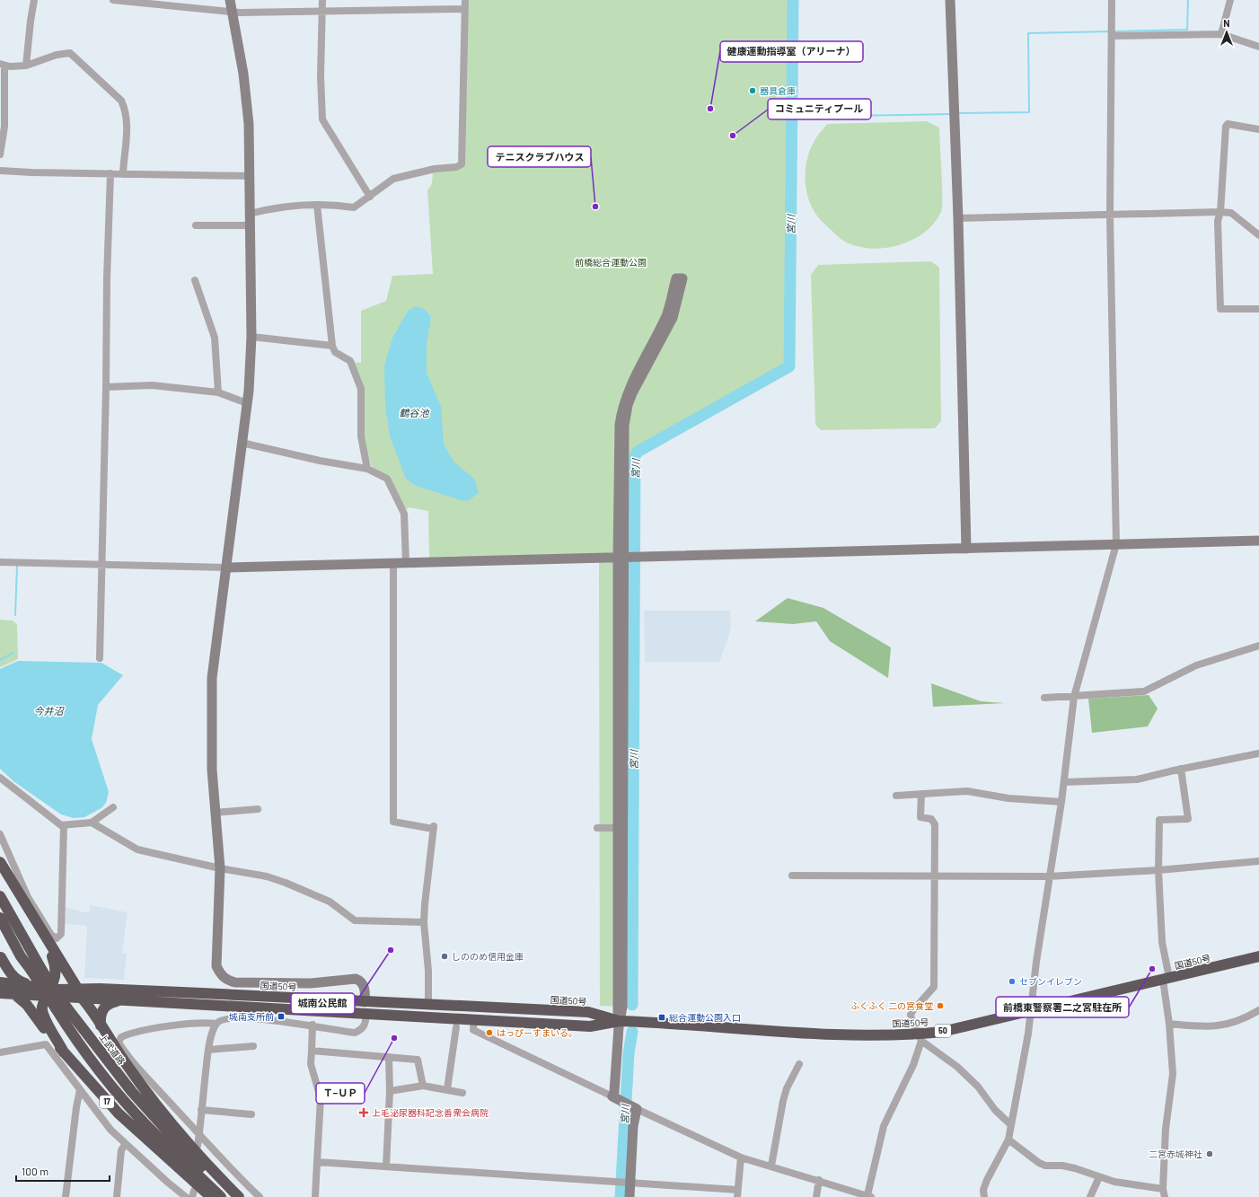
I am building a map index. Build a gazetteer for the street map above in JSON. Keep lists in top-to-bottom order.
{
  "streets": {
    "highway": [
      "国道50号",
      "50",
      "上武道路",
      "17"
    ]
  },
  "crossings": [
    ["国道50号", "17"]
  ],
  "water": ["宮川", "鶴谷池", "今井沼"],
  "parks": ["前橋総合運動公園"],
  "places": {
    "other": [
      "器具倉庫",
      "健康運動指導室（アリーナ）",
      "コミュニティプール",
      "テニスクラブハウス",
      "城南公民館",
      "しののめ信用金庫",
      "前橋東警察署二之宮駐在所",
      "セブンイレブン",
      "ふくふく 二の宮食堂",
      "はっぴーすまいる。",
      "Ｔ−ＵＰ",
      "二宮赤城神社"
    ],
    "transit": ["城南支所前", "総合運動公園入口"],
    "health": ["上毛泌尿器科記念善衆会病院"]
  },
  "scale_bar": "100 m",
  "north": "top"
}
